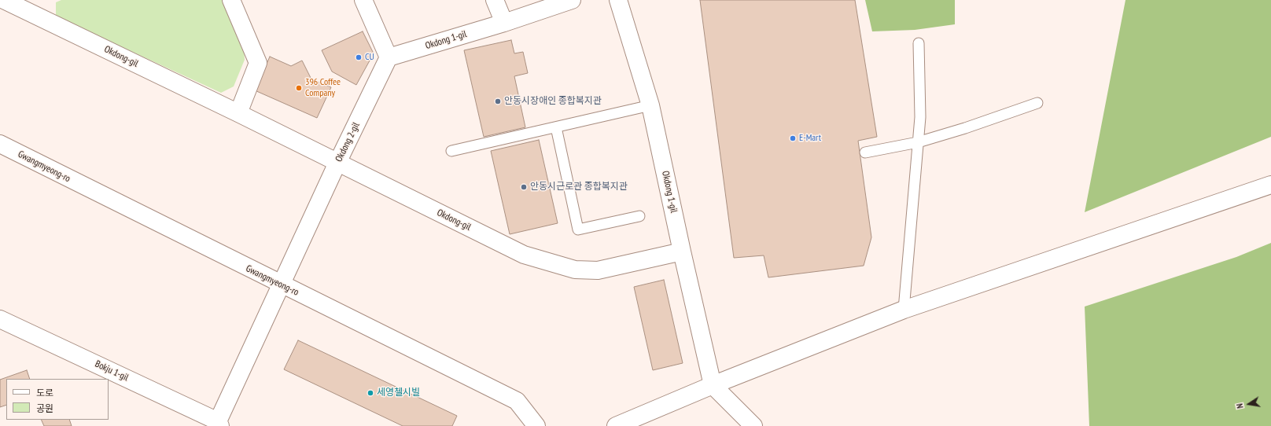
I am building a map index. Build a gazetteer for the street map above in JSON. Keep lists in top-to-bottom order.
{
  "streets": {
    "street": [
      "Okdong 1-gil",
      "Okdong-gil",
      "Okdong 2-gil",
      "Gwangmyeong-ro",
      "Bokju 1-gil"
    ]
  },
  "crossings": [
    ["Okdong 1-gil", "Okdong-gil"],
    ["Okdong 1-gil", "Okdong 2-gil"],
    ["Okdong-gil", "Okdong 2-gil"],
    ["Okdong 2-gil", "Gwangmyeong-ro"],
    ["Okdong 2-gil", "Bokju 1-gil"]
  ],
  "places": [
    "CU",
    "396 Coffee Company",
    "안동시장애인 종합복지관",
    "E-Mart",
    "안동시근로관 종합복지관",
    "세영첼시빌"
  ],
  "legend": ["도로", "공원"],
  "north": "left"
}
